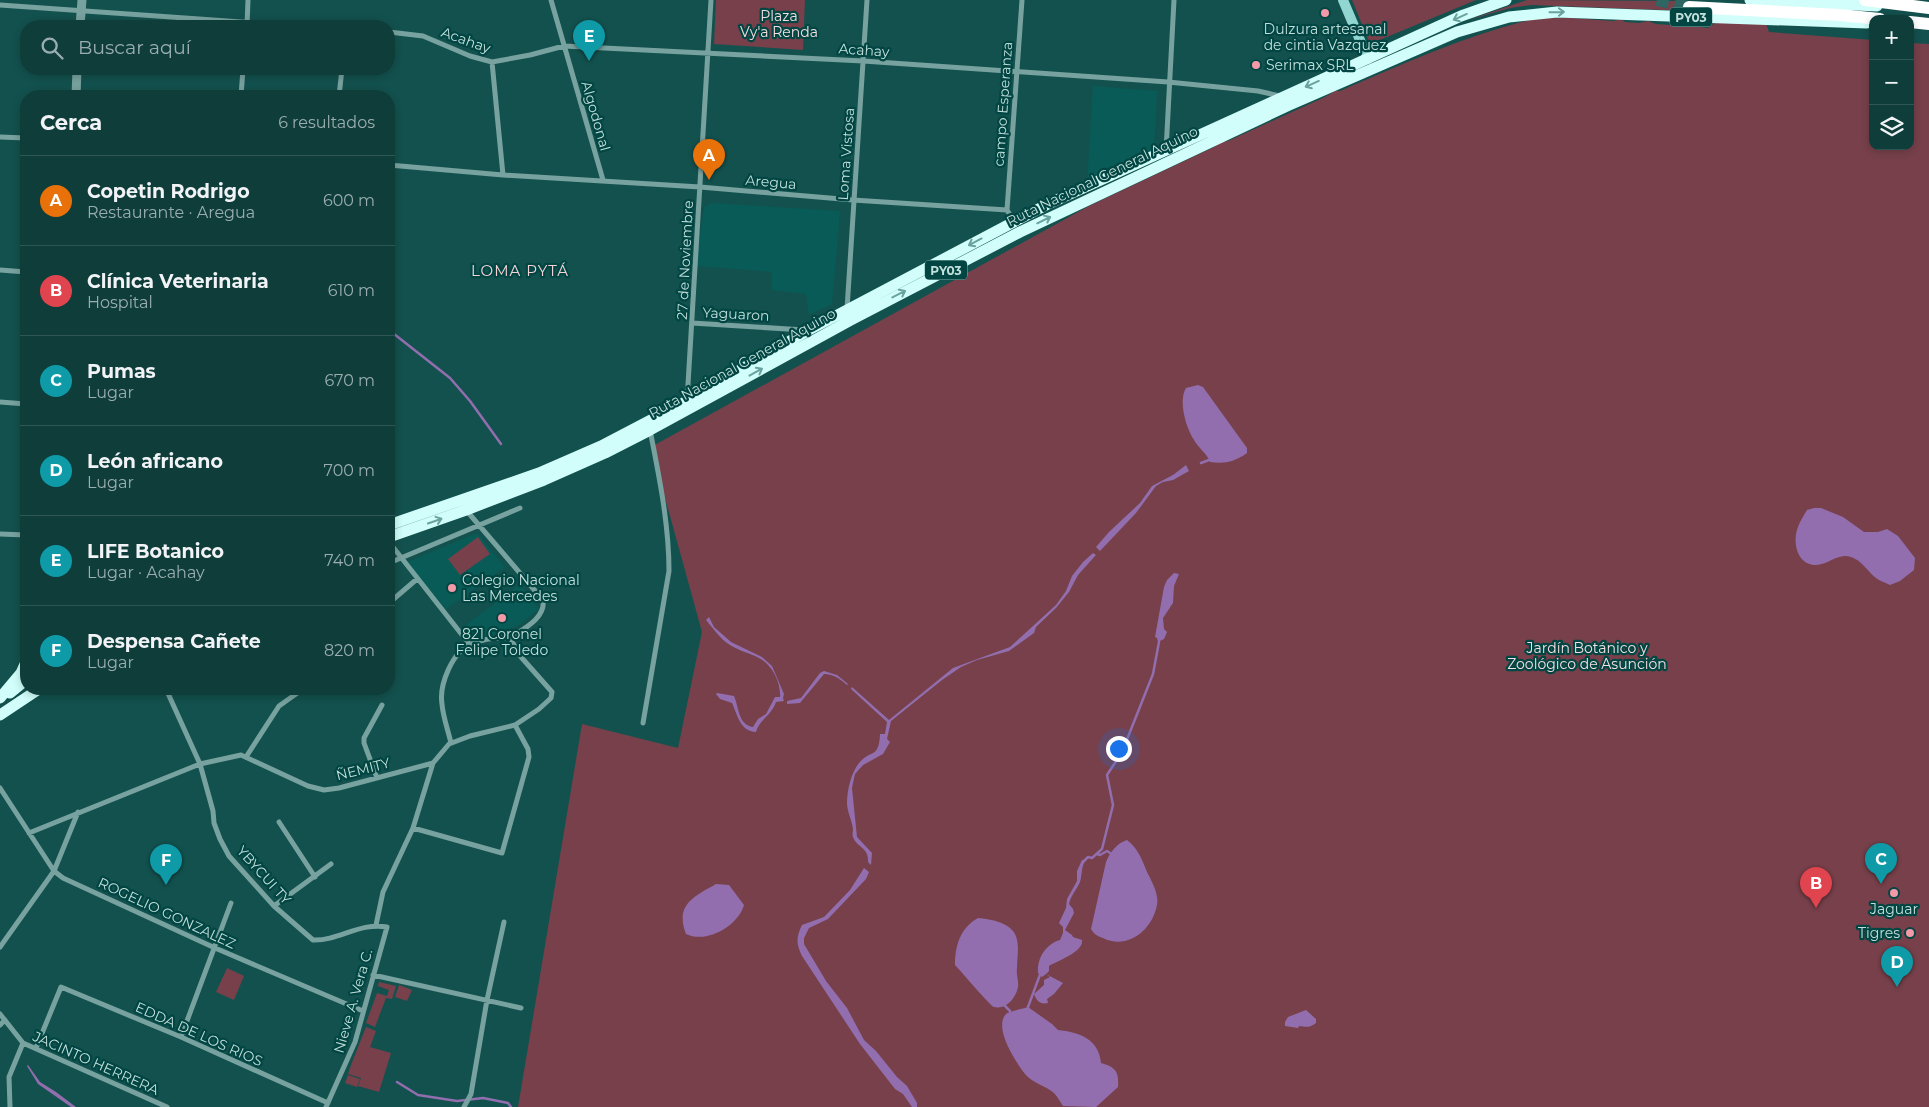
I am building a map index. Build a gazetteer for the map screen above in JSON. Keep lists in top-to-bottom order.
{
  "streets": {
    "highway": ["PY03", "Ruta Nacional General Aquino"],
    "street": [
      "Acahay",
      "campo Esperanza",
      "Algodonal",
      "Loma Vistosa",
      "Aregua",
      "27 de Noviembre",
      "Yaguaron",
      "ÑEMITY",
      "YBYCUI TY",
      "ROGELIO GONZALEZ",
      "Nieve A. Vera C.",
      "EDDA DE LOS RIOS",
      "JACINTO HERRERA"
    ]
  },
  "crossings": [
    ["Acahay", "campo Esperanza"],
    ["Acahay", "Algodonal"],
    ["Acahay", "Loma Vistosa"],
    ["Acahay", "Ruta Nacional General Aquino"],
    ["Acahay", "27 de Noviembre"],
    ["campo Esperanza", "Aregua"],
    ["Algodonal", "Aregua"],
    ["Loma Vistosa", "Ruta Nacional General Aquino"],
    ["Loma Vistosa", "Aregua"],
    ["Ruta Nacional General Aquino", "27 de Noviembre"],
    ["Ruta Nacional General Aquino", "Yaguaron"],
    ["Aregua", "27 de Noviembre"],
    ["27 de Noviembre", "Yaguaron"],
    ["YBYCUI TY", "Nieve A. Vera C."],
    ["ROGELIO GONZALEZ", "Nieve A. Vera C."],
    ["Nieve A. Vera C.", "EDDA DE LOS RIOS"],
    ["EDDA DE LOS RIOS", "JACINTO HERRERA"]
  ],
  "districts": ["LOMA PYTÁ"],
  "parks": ["Plaza Vy'a Renda", "Jardín Botánico y Zoológico de Asunción"],
  "places": [
    "Dulzura artesanal de cintia Vazquez",
    "Serimax SRL",
    "Colegio Nacional Las Mercedes",
    "821 Coronel Felipe Toledo",
    "Jaguar",
    "Tigres"
  ],
  "page": {
    "map_buttons": ["+", "−"],
    "pins": [
      "E",
      "A",
      "C",
      "F",
      "B",
      "D"
    ],
    "search": "Buscar aquí",
    "heading": ["Cerca", "6 resultados"],
    "list": [
      {
        "mark": "A",
        "name": "Copetin Rodrigo",
        "note": "Restaurante · Aregua",
        "value": "600 m"
      },
      {
        "mark": "B",
        "name": "Clínica Veterinaria",
        "note": "Hospital",
        "value": "610 m"
      },
      {
        "mark": "C",
        "name": "Pumas",
        "note": "Lugar",
        "value": "670 m"
      },
      {
        "mark": "D",
        "name": "León africano",
        "note": "Lugar",
        "value": "700 m"
      },
      {
        "mark": "E",
        "name": "LIFE Botanico",
        "note": "Lugar · Acahay",
        "value": "740 m"
      },
      {
        "mark": "F",
        "name": "Despensa Cañete",
        "note": "Lugar",
        "value": "820 m"
      }
    ]
  }
}
